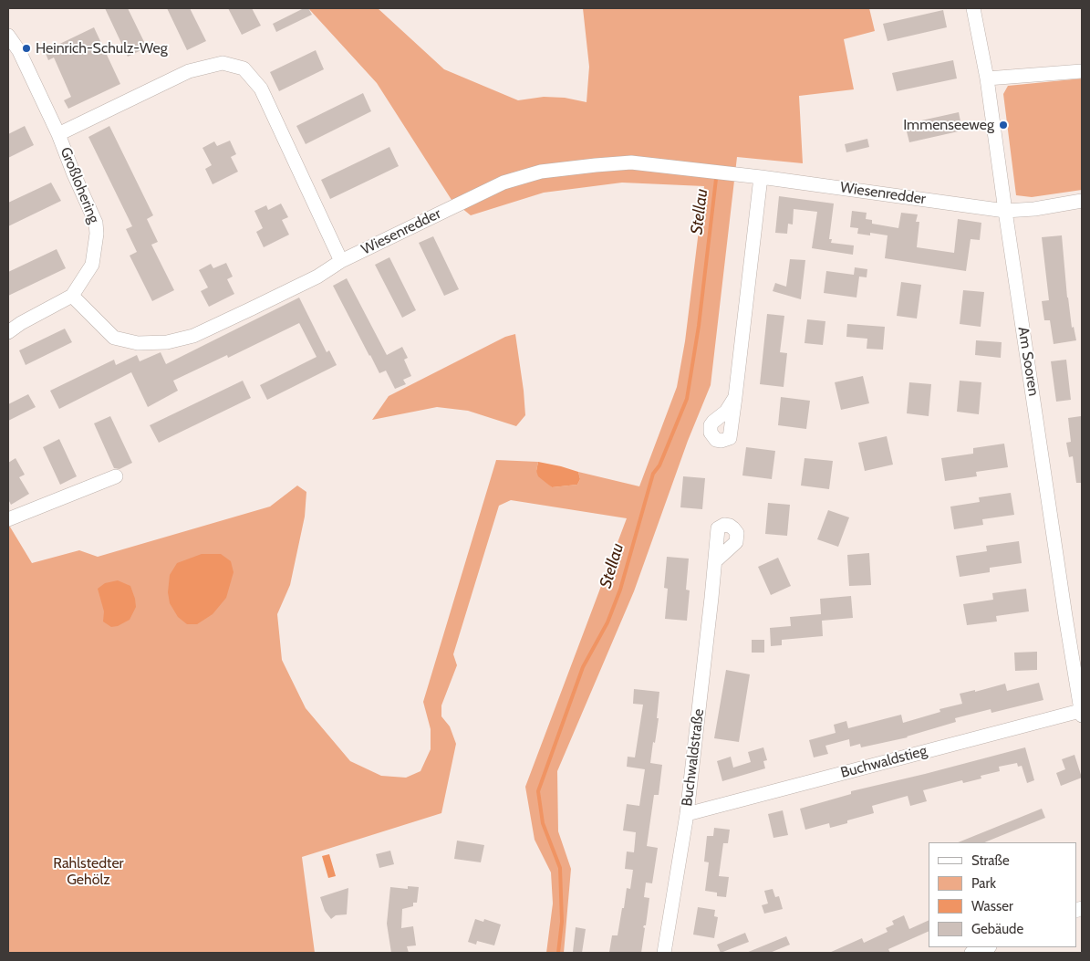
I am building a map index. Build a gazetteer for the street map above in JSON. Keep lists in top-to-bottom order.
{
  "streets": {
    "street": [
      "Großlohering",
      "Wiesenredder",
      "Am Sooren",
      "Buchwaldstraße",
      "Buchwaldstieg"
    ]
  },
  "crossings": [
    ["Großlohering", "Wiesenredder"],
    ["Wiesenredder", "Am Sooren"],
    ["Am Sooren", "Buchwaldstieg"],
    ["Buchwaldstraße", "Buchwaldstieg"]
  ],
  "water": ["Stellau"],
  "parks": ["Rahlstedter Gehölz"],
  "places": ["Heinrich-Schulz-Weg", "Immenseeweg"],
  "legend": [
    "Straße",
    "Park",
    "Wasser",
    "Gebäude"
  ]
}
